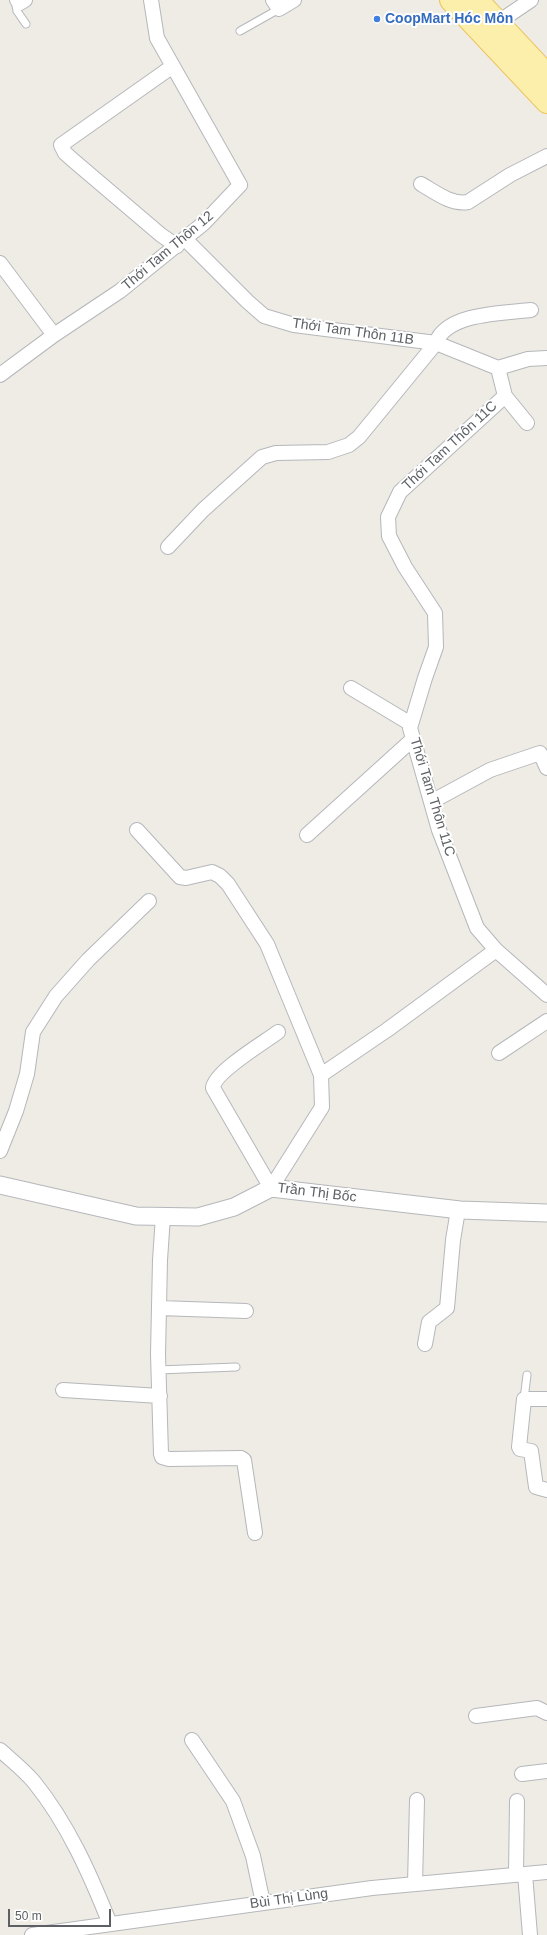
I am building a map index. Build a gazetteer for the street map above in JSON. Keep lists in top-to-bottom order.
{
  "streets": {
    "street": [
      "Thới Tam Thôn 12",
      "Thới Tam Thôn 11B",
      "Thới Tam Thôn 11C",
      "Trần Thị Bốc",
      "Bùi Thị Lùng"
    ]
  },
  "crossings": [
    ["Thới Tam Thôn 12", "Thới Tam Thôn 11B"],
    ["Thới Tam Thôn 11B", "Thới Tam Thôn 11C"]
  ],
  "places": ["CoopMart Hóc Môn"],
  "scale_bar": "50 m"
}
